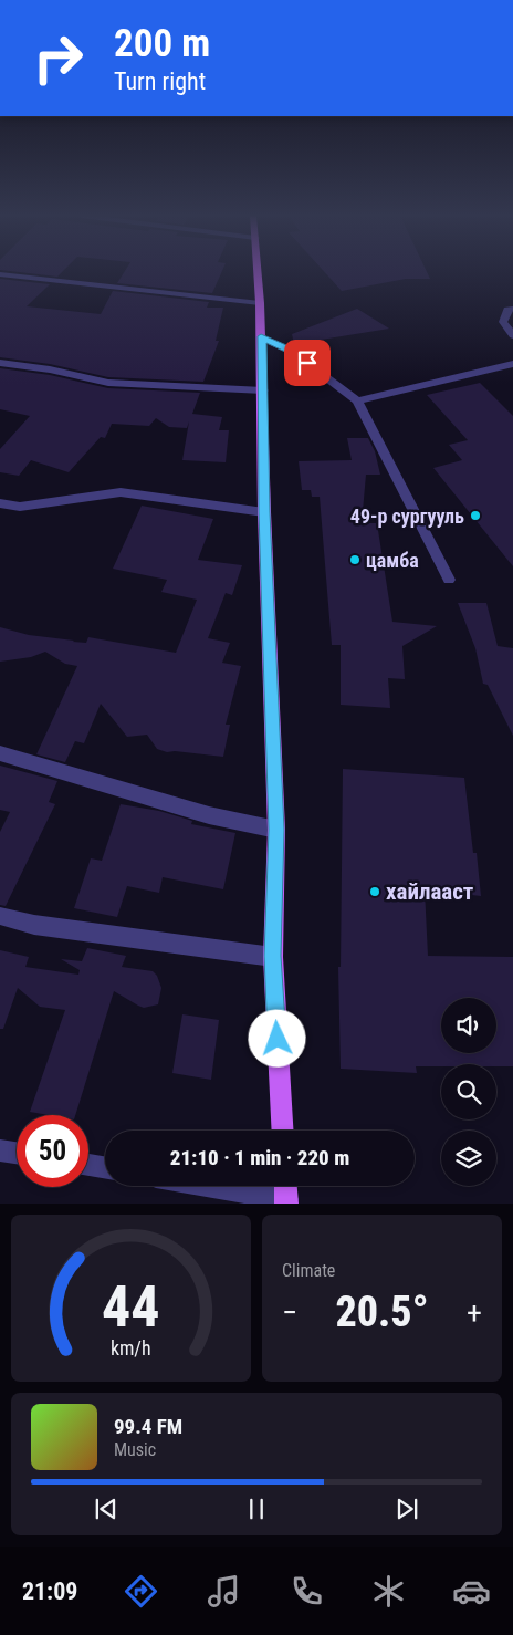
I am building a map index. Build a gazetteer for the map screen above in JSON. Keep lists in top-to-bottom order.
{
  "places": ["49-р сургууль", "цамба", "хайлааст"],
  "page": {
    "turn": ["200 m", "Turn right"],
    "limit": "50",
    "trip": "21:10 · 1 min · 220 m",
    "tile": "Climate",
    "heat": ["−", "20.5°", "+"],
    "song": ["99.4 FM", "Music"],
    "tabs": "21:09",
    "gauge": ["44", "km/h"]
  }
}
